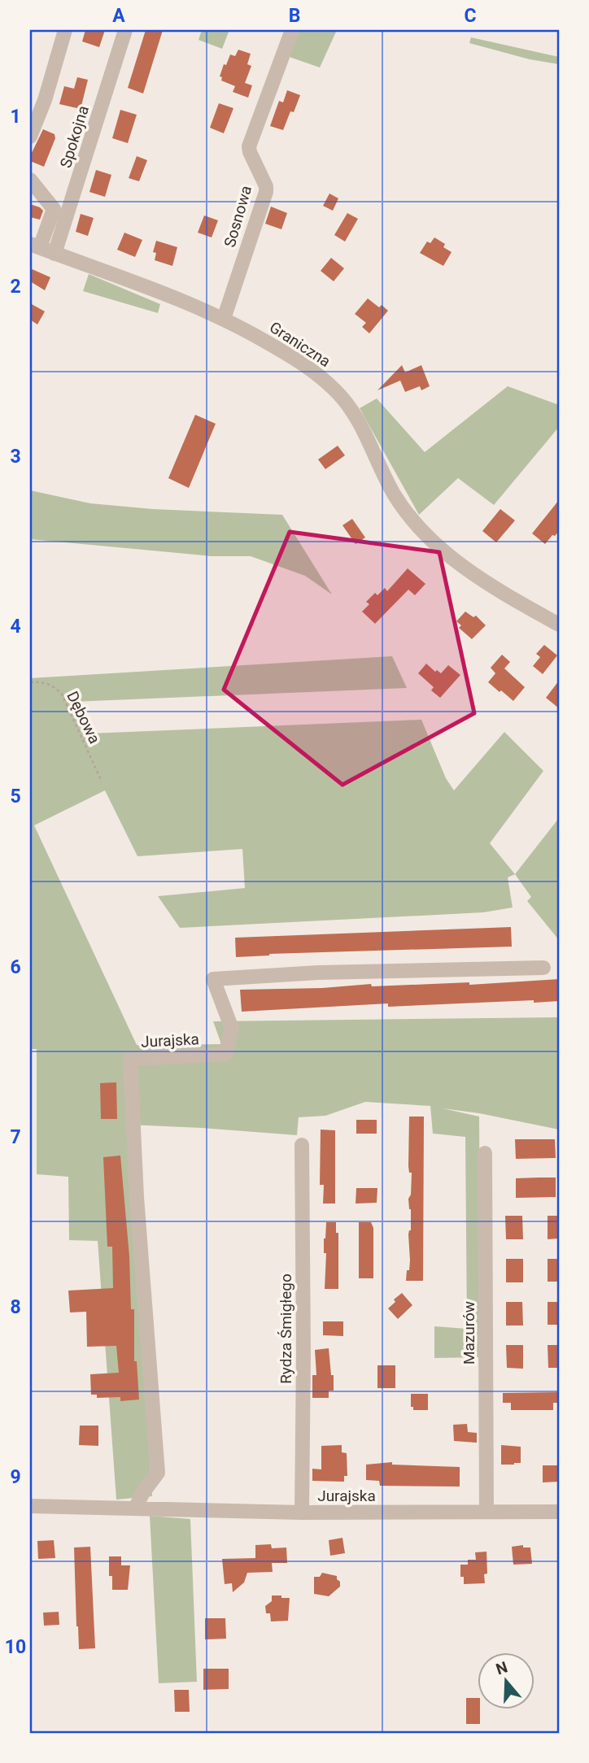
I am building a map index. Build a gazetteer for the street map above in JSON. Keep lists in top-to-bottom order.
{
  "streets": {
    "street": [
      "Spokojna",
      "Sosnowa",
      "Graniczna",
      "Jurajska",
      "Rydza Śmigłego",
      "Mazurów"
    ],
    "path": ["Dębowa"]
  },
  "crossings": [
    ["Spokojna", "Graniczna"],
    ["Sosnowa", "Graniczna"],
    ["Jurajska", "Rydza Śmigłego"],
    ["Jurajska", "Mazurów"]
  ],
  "north": "top",
  "grid": {
    "columns": ["A", "B", "C"],
    "rows": [
      "1",
      "2",
      "3",
      "4",
      "5",
      "6",
      "7",
      "8",
      "9",
      "10"
    ]
  }
}
